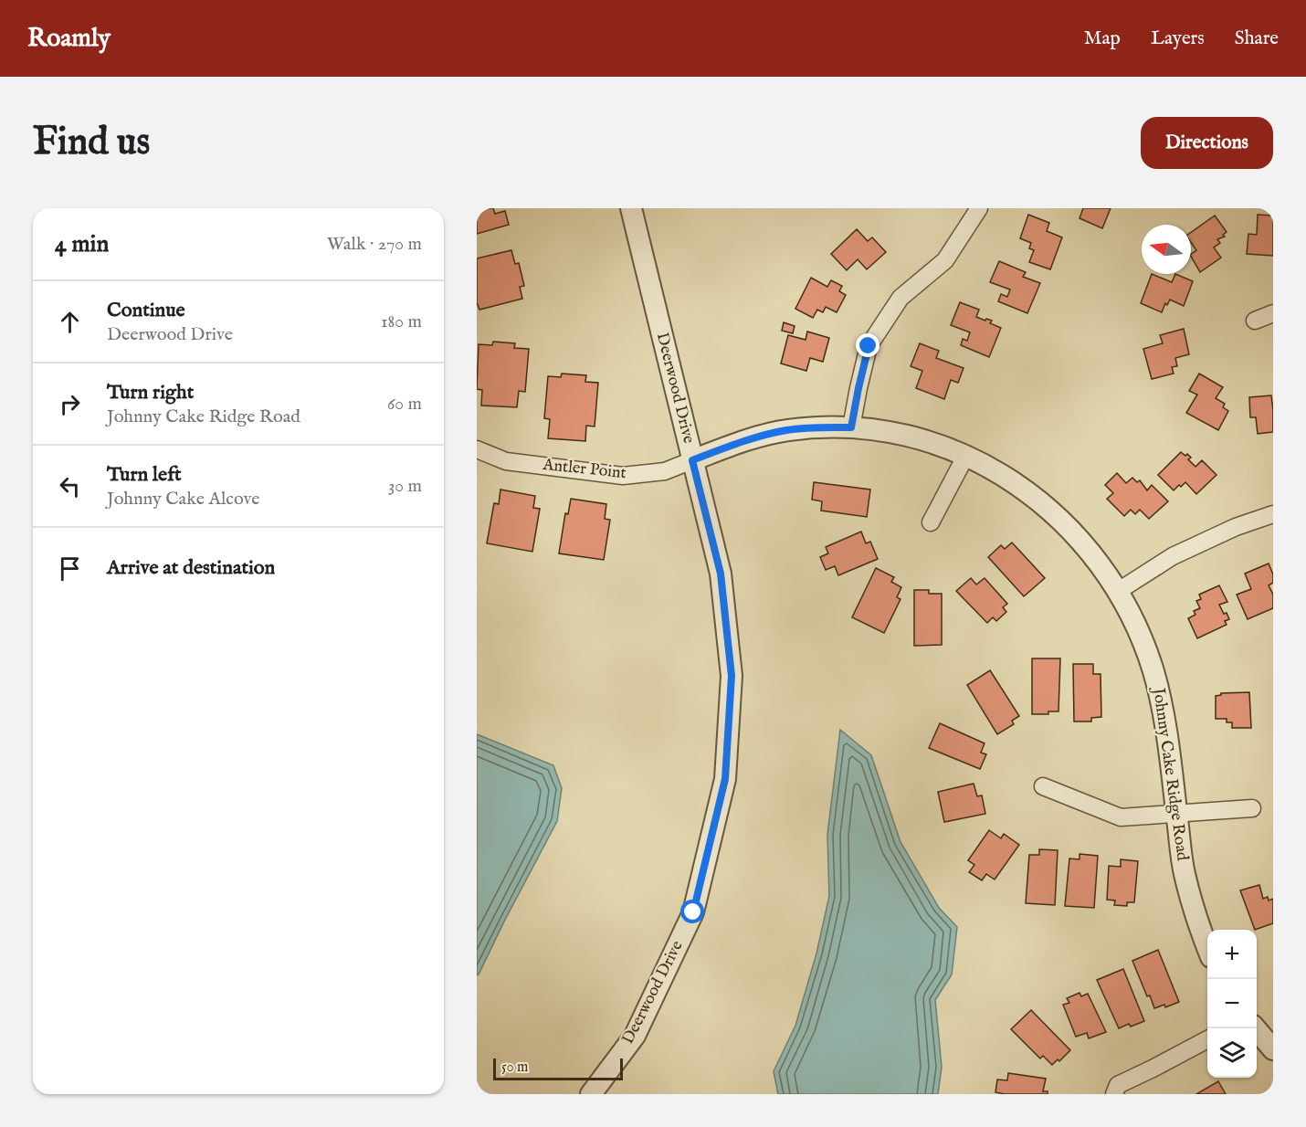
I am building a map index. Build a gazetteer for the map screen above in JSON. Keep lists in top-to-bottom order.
{
  "streets": {
    "street": ["Deerwood Drive", "Antler Point", "Johnny Cake Ridge Road"]
  },
  "crossings": [
    ["Deerwood Drive", "Antler Point"],
    ["Deerwood Drive", "Johnny Cake Ridge Road"],
    ["Antler Point", "Johnny Cake Ridge Road"]
  ],
  "scale_bar": "50 m",
  "north": "left",
  "page": {
    "header": "Roamly",
    "nav": ["Map", "Layers", "Share"],
    "buttons": "Directions",
    "title": "Find us",
    "heading": ["4 min", "Walk · 270 m"],
    "list": [
      ["Continue", "Deerwood Drive", "180 m"],
      ["Turn right", "Johnny Cake Ridge Road", "60 m"],
      ["Turn left", "Johnny Cake Alcove", "30 m"],
      "Arrive at destination"
    ],
    "map_buttons": ["+", "−"],
    "scale": "50 m"
  }
}
